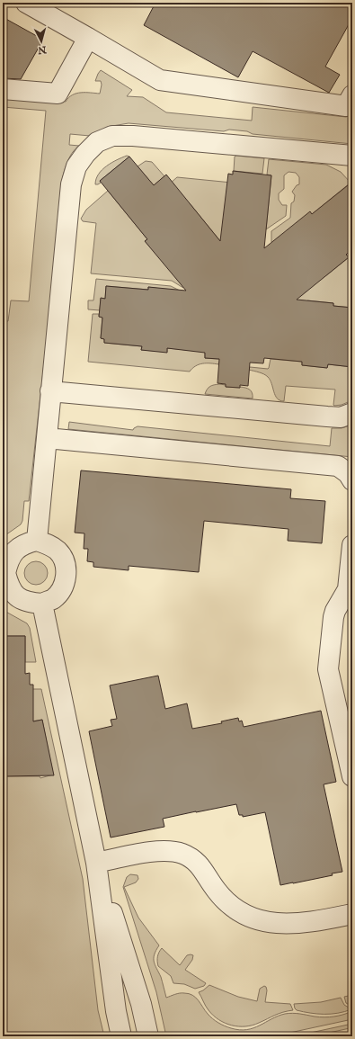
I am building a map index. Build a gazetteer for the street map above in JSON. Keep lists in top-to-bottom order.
{
  "north": "bottom"
}
